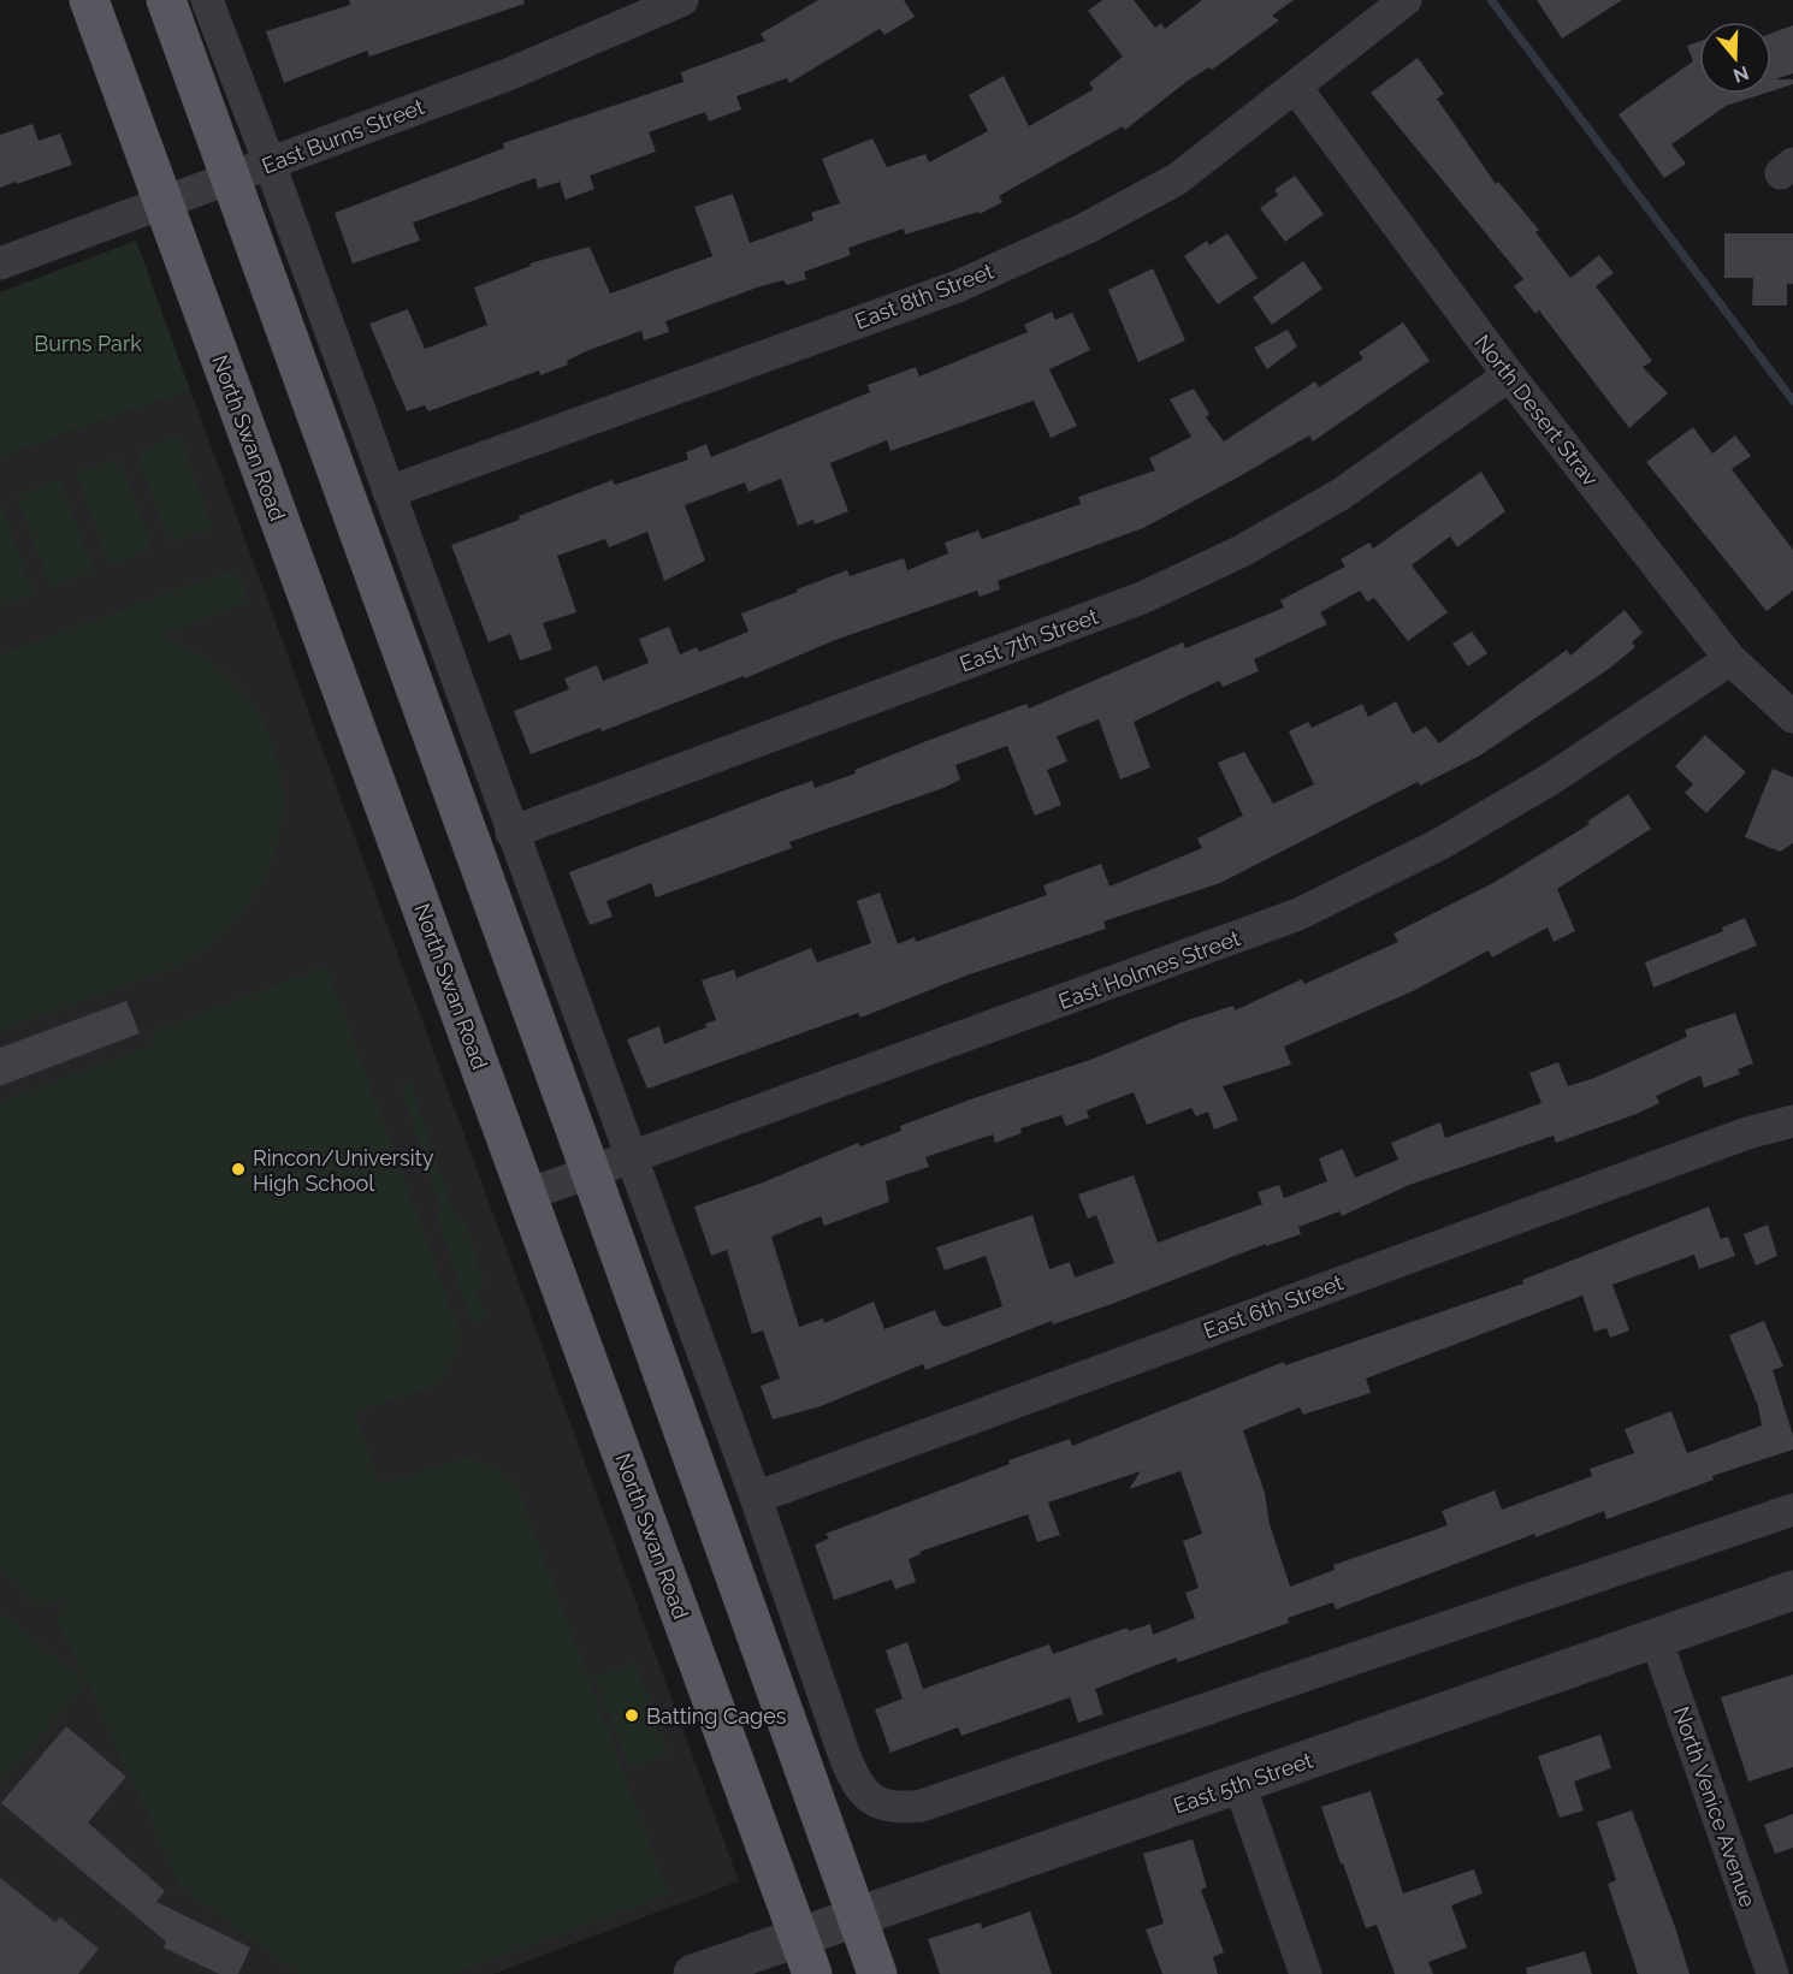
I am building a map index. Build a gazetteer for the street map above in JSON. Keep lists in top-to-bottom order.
{
  "streets": {
    "main road": ["North Swan Road"],
    "street": [
      "East Burns Street",
      "East 8th Street",
      "North Desert Strav",
      "East 7th Street",
      "East Holmes Street",
      "East 6th Street",
      "East 5th Street",
      "North Venice Avenue"
    ]
  },
  "crossings": [
    ["East Burns Street", "North Swan Road"],
    ["East 8th Street", "North Desert Strav"],
    ["North Desert Strav", "East 7th Street"],
    ["North Desert Strav", "East Holmes Street"],
    ["North Swan Road", "East Holmes Street"],
    ["North Swan Road", "East 5th Street"],
    ["East 5th Street", "North Venice Avenue"]
  ],
  "parks": ["Burns Park"],
  "places": ["Rincon/University High School", "Batting Cages"],
  "north": "bottom"
}
